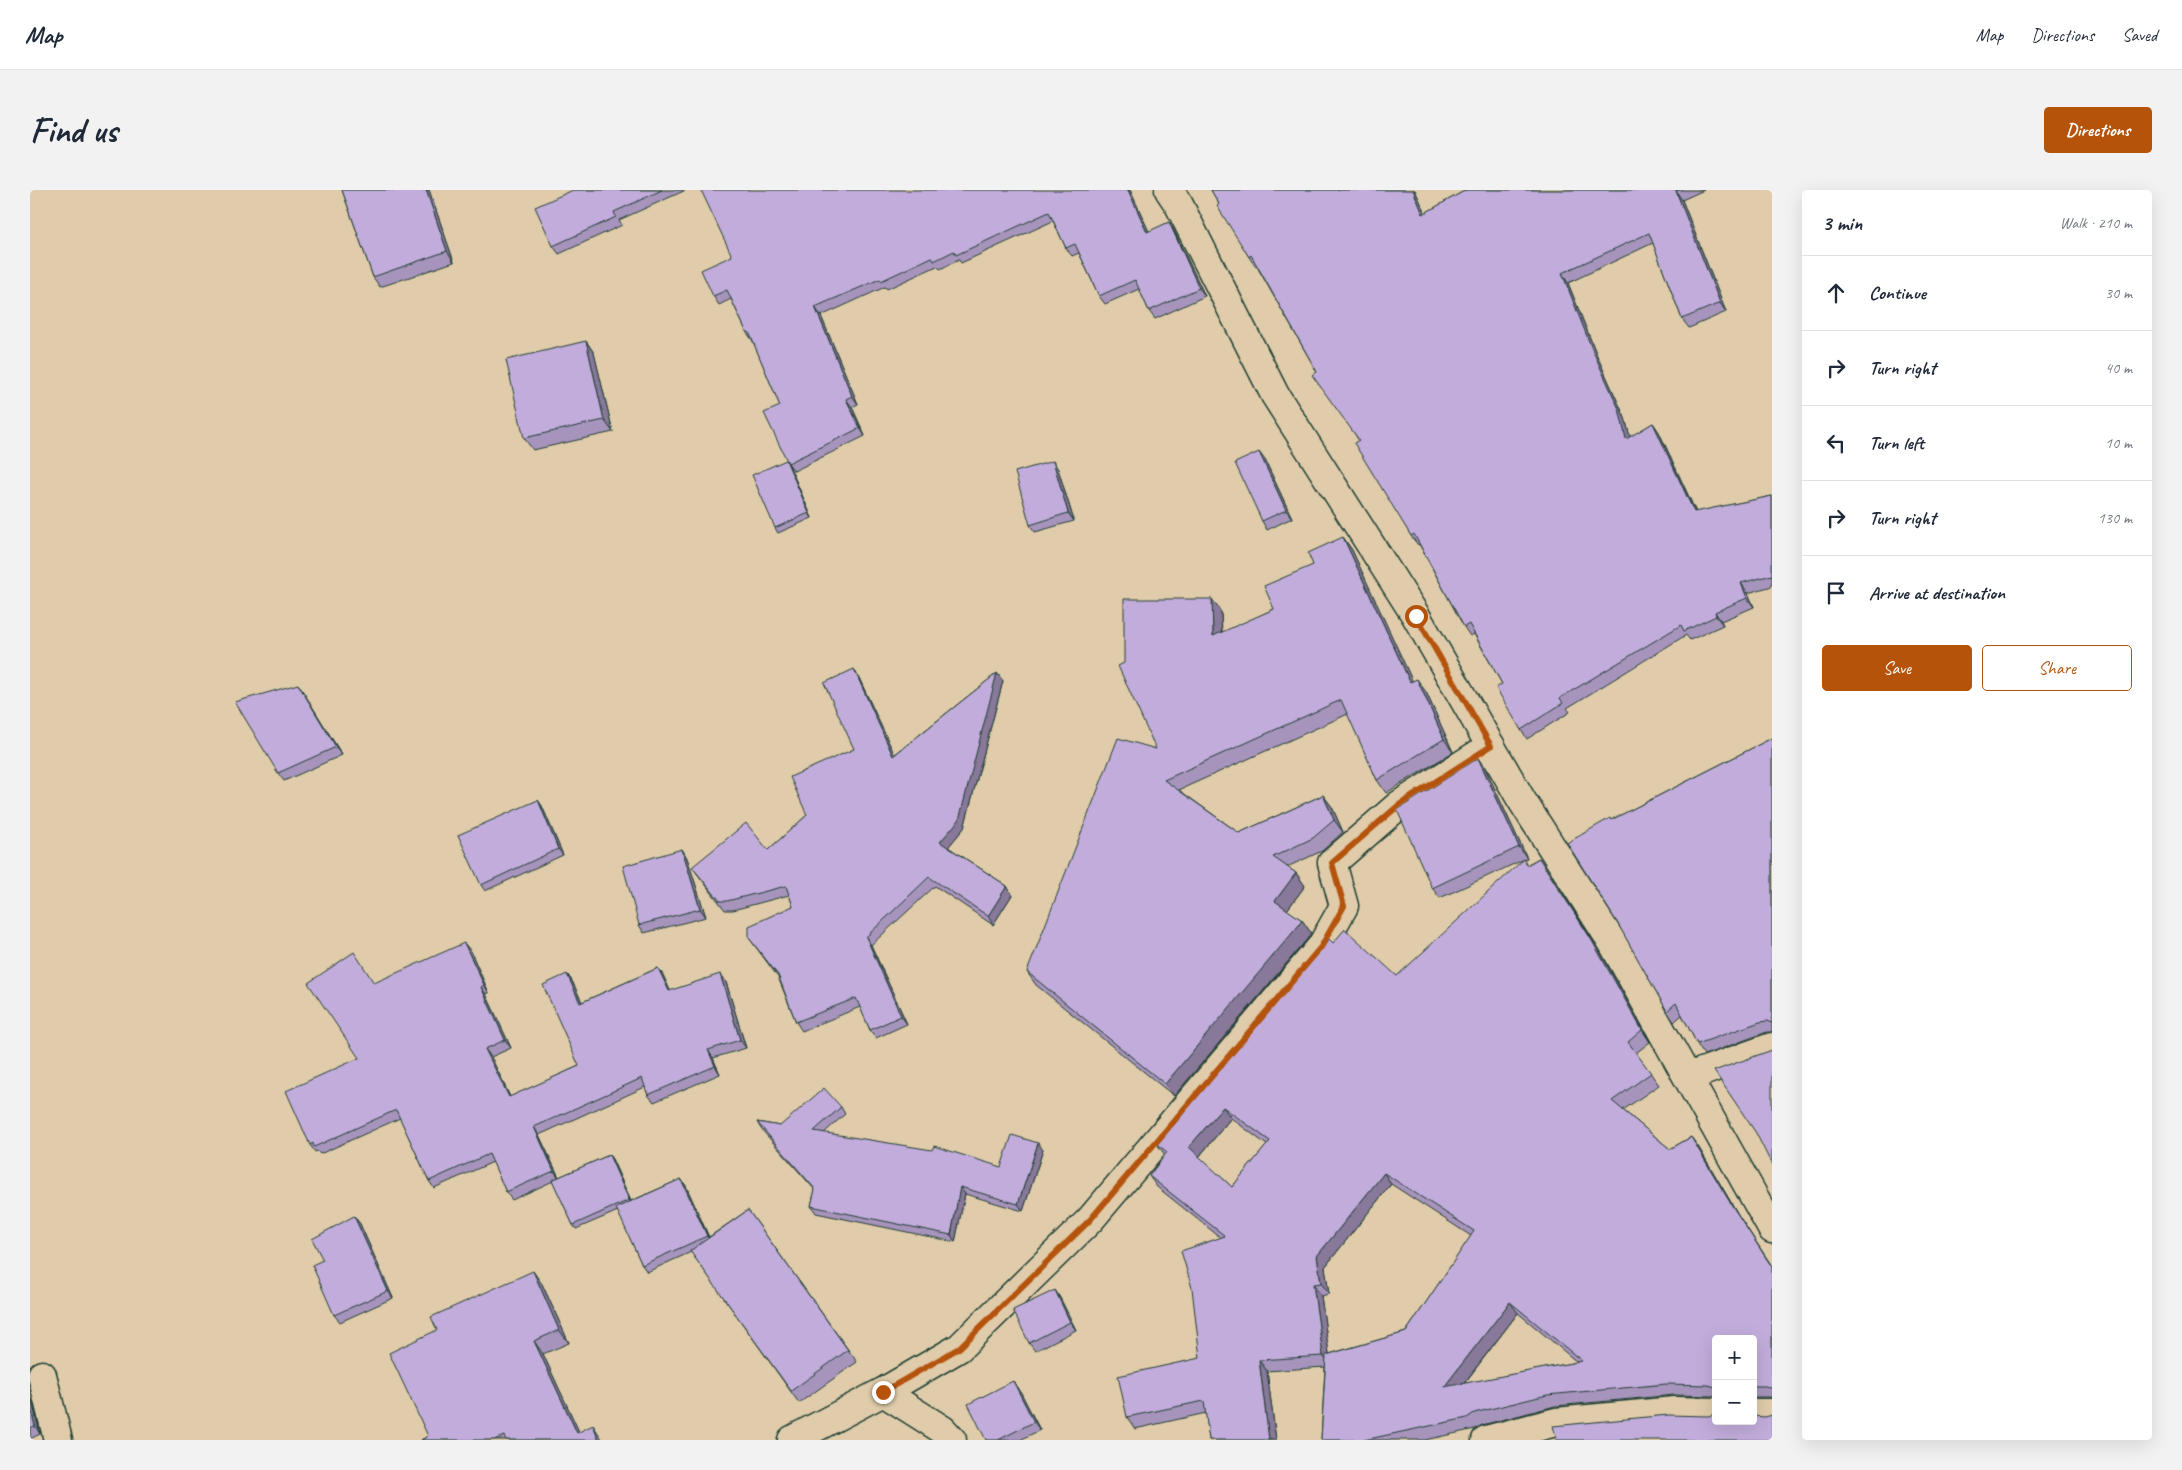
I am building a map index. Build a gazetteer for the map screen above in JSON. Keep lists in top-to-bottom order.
{
  "page": {
    "header": "Map",
    "nav": ["Map", "Directions", "Saved"],
    "buttons": [
      "Directions",
      ["Save", "Share"]
    ],
    "title": "Find us",
    "heading": ["3 min", "Walk · 210 m"],
    "list": [
      ["Continue", "30 m"],
      ["Turn right", "40 m"],
      ["Turn left", "10 m"],
      ["Turn right", "130 m"],
      "Arrive at destination"
    ],
    "map_buttons": ["+", "−"]
  }
}
